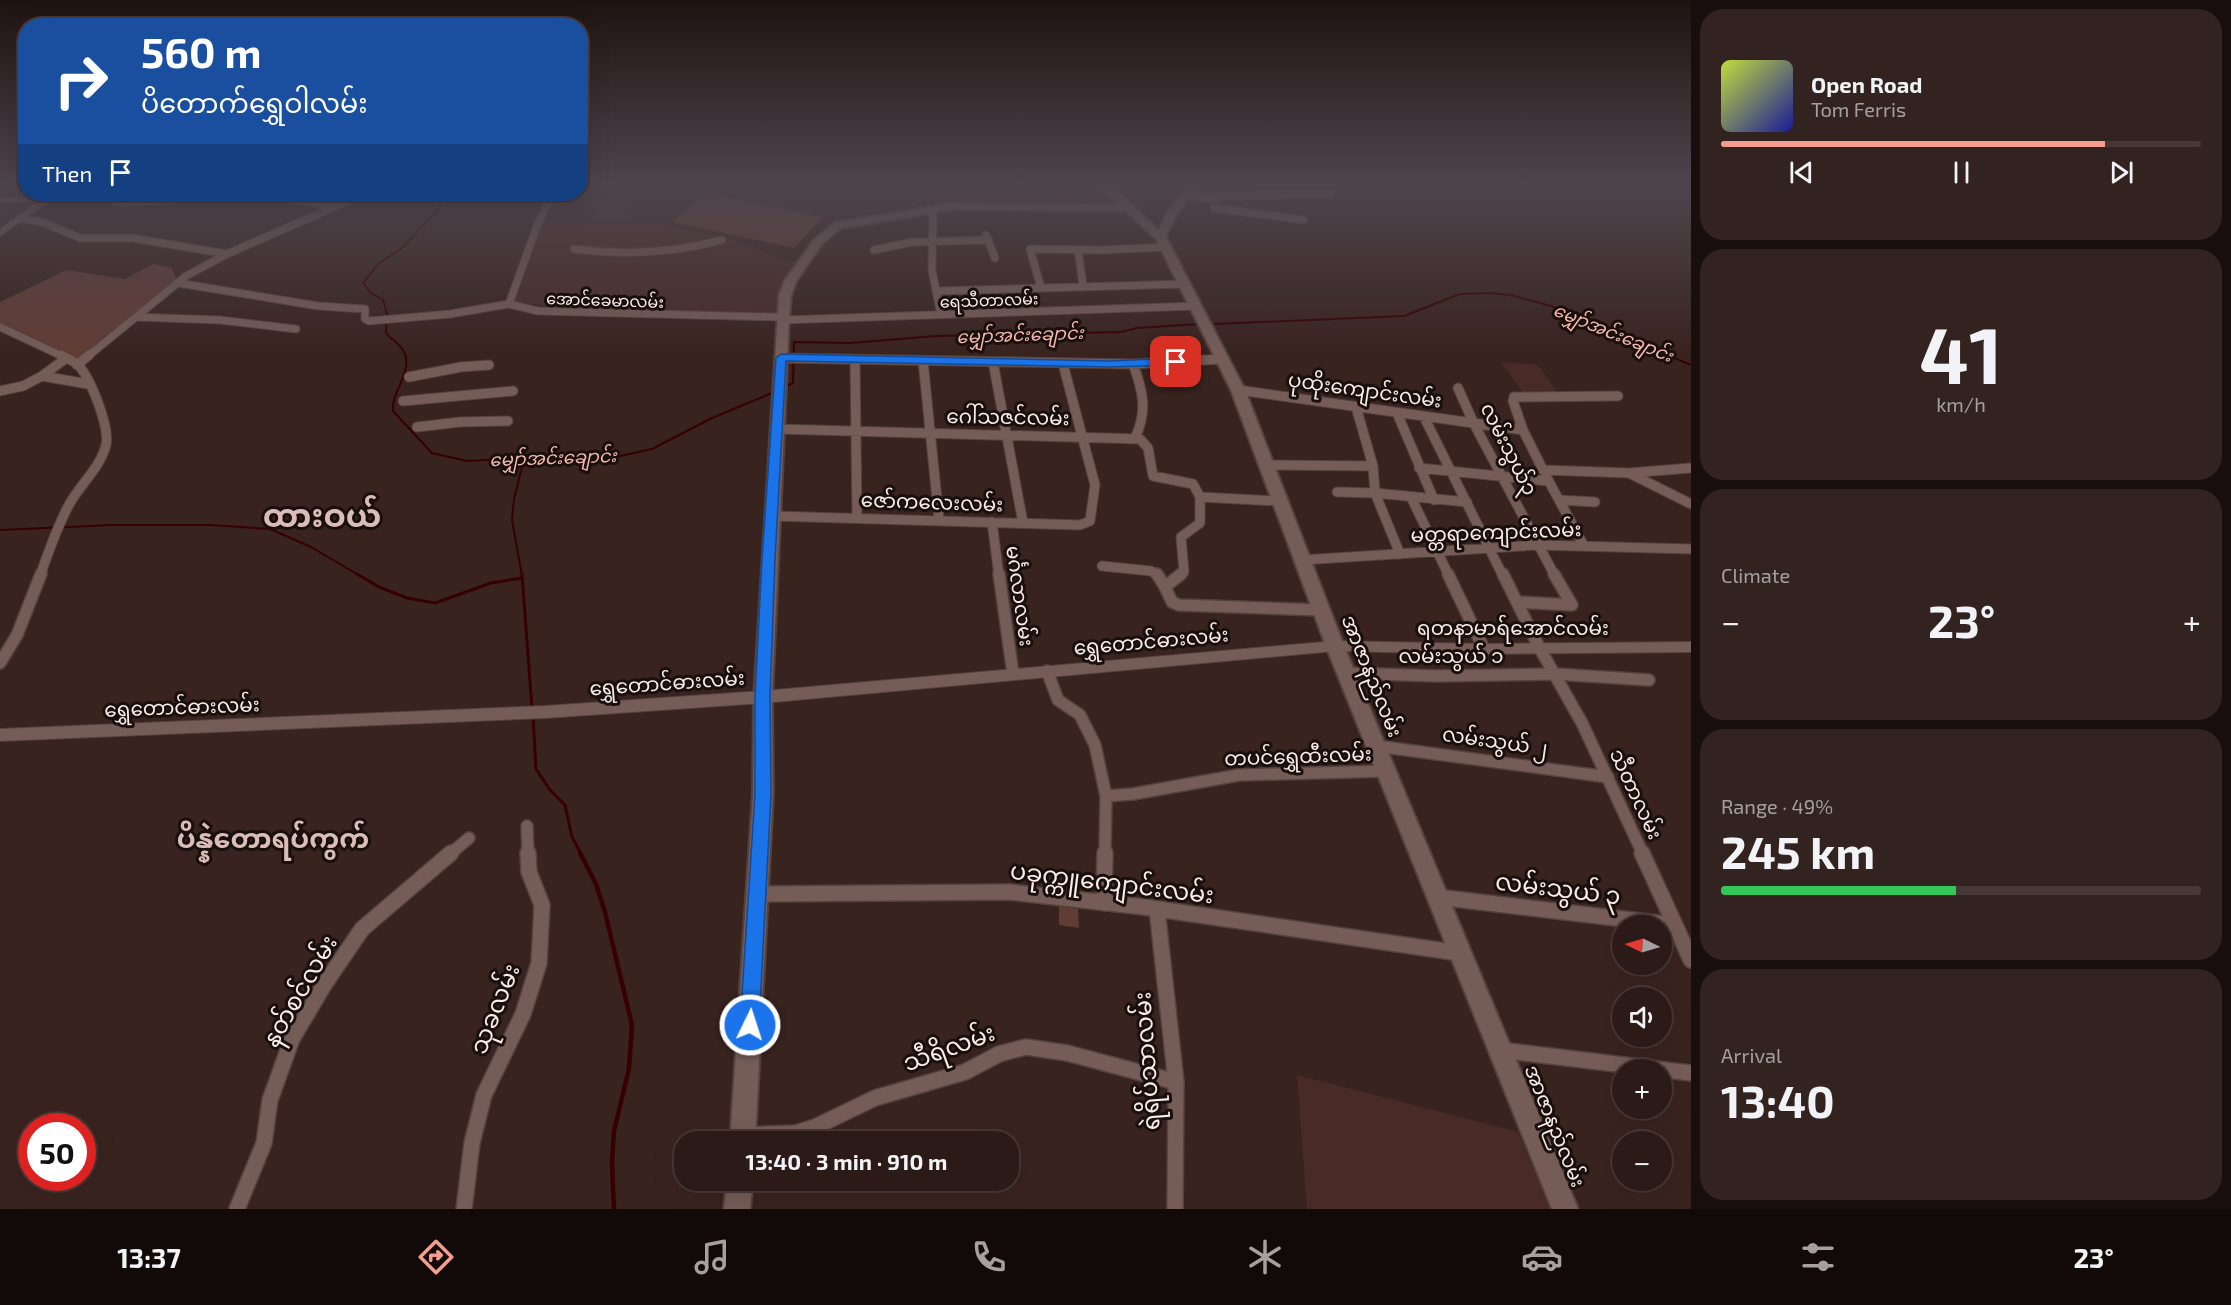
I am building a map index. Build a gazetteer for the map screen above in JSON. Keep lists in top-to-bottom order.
{
  "streets": {
    "main road": ["အာဇာနည်လမ်း"],
    "street": [
      "အောင်ခေမာလမ်း",
      "ရေသီတာလမ်း",
      "ပုထိုးကျောင်းလမ်း",
      "ဂေါ်သဇင်လမ်း",
      "လမ်းသွယ်၃",
      "ဇော်ကလေးလမ်း",
      "မတ္တရာကျောင်းလမ်း",
      "မင်္ဂလာလမ်း",
      "ရတနာမာရ်အောင်လမ်း",
      "ရွှေတောင်ဓားလမ်း",
      "လမ်းသွယ် ၁",
      "လမ်းသွယ် ၂",
      "တပင်ရွှေထီးလမ်း",
      "သီတာလမ်း",
      "ပခုက္ကူကျောင်းလမ်း",
      "လမ်းသွယ် ၃",
      "နတ်စင်လမ်း",
      "သုခလမ်း",
      "သီရိလမ်း",
      "ရဲရိပ်သာလမ်း"
    ]
  },
  "crossings": [
    ["အောင်ခေမာလမ်း", "ရေသီတာလမ်း"],
    ["ရေသီတာလမ်း", "အာဇာနည်လမ်း"],
    ["ပုထိုးကျောင်းလမ်း", "လမ်းသွယ်၃"],
    ["ပုထိုးကျောင်းလမ်း", "အာဇာနည်လမ်း"],
    ["ပုထိုးကျောင်းလမ်း", "သီတာလမ်း"],
    ["ဂေါ်သဇင်လမ်း", "ဇော်ကလေးလမ်း"],
    ["လမ်းသွယ်၃", "မတ္တရာကျောင်းလမ်း"],
    ["လမ်းသွယ်၃", "သီတာလမ်း"],
    ["ဇော်ကလေးလမ်း", "မင်္ဂလာလမ်း"],
    ["မတ္တရာကျောင်းလမ်း", "အာဇာနည်လမ်း"],
    ["မတ္တရာကျောင်းလမ်း", "သီတာလမ်း"],
    ["မင်္ဂလာလမ်း", "ရွှေတောင်ဓားလမ်း"],
    ["ရတနာမာရ်အောင်လမ်း", "ရွှေတောင်ဓားလမ်း"],
    ["ရတနာမာရ်အောင်လမ်း", "အာဇာနည်လမ်း"],
    ["ရတနာမာရ်အောင်လမ်း", "သီတာလမ်း"],
    ["ရွှေတောင်ဓားလမ်း", "အာဇာနည်လမ်း"],
    ["လမ်းသွယ် ၁", "အာဇာနည်လမ်း"],
    ["လမ်းသွယ် ၁", "သီတာလမ်း"],
    ["အာဇာနည်လမ်း", "လမ်းသွယ် ၂"],
    ["အာဇာနည်လမ်း", "တပင်ရွှေထီးလမ်း"],
    ["အာဇာနည်လမ်း", "ပခုက္ကူကျောင်းလမ်း"],
    ["အာဇာနည်လမ်း", "လမ်းသွယ် ၃"],
    ["လမ်းသွယ် ၂", "သီတာလမ်း"],
    ["သီတာလမ်း", "လမ်းသွယ် ၃"],
    ["ပခုက္ကူကျောင်းလမ်း", "ရဲရိပ်သာလမ်း"],
    ["သီရိလမ်း", "ရဲရိပ်သာလမ်း"]
  ],
  "districts": ["ထားဝယ်", "ပိန္နဲတောရပ်ကွက်"],
  "water": ["မျှော်အင်းချောင်း"],
  "north": "left",
  "page": {
    "turn": ["560 m", "ပိတောက်ရွှေဝါလမ်း"],
    "song": ["Open Road", "Tom Ferris"],
    "then": "Then",
    "tile": [
      ["41", "km/h"],
      "Climate",
      ["Range · 49%", "245 km"],
      ["Arrival", "13:40"]
    ],
    "heat": ["−", "23°", "+"],
    "map_buttons": ["+", "−"],
    "limit": "50",
    "trip": "13:40 · 3 min · 910 m",
    "tabs": ["13:37", "23°"]
  }
}
